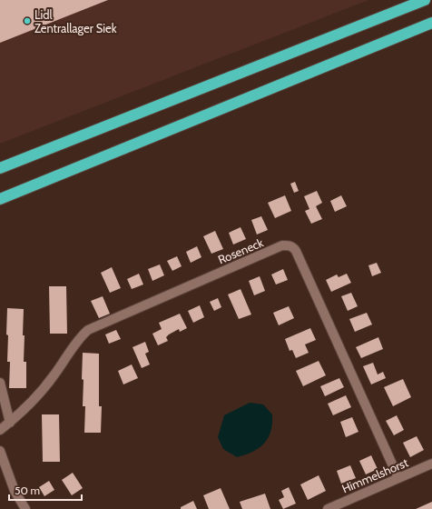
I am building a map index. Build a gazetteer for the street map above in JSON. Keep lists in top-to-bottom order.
{
  "streets": {
    "street": ["Roseneck", "Himmelshorst"]
  },
  "crossings": [
    ["Roseneck", "Himmelshorst"]
  ],
  "places": ["Lidl Zentrallager Siek"],
  "scale_bar": "50 m"
}
